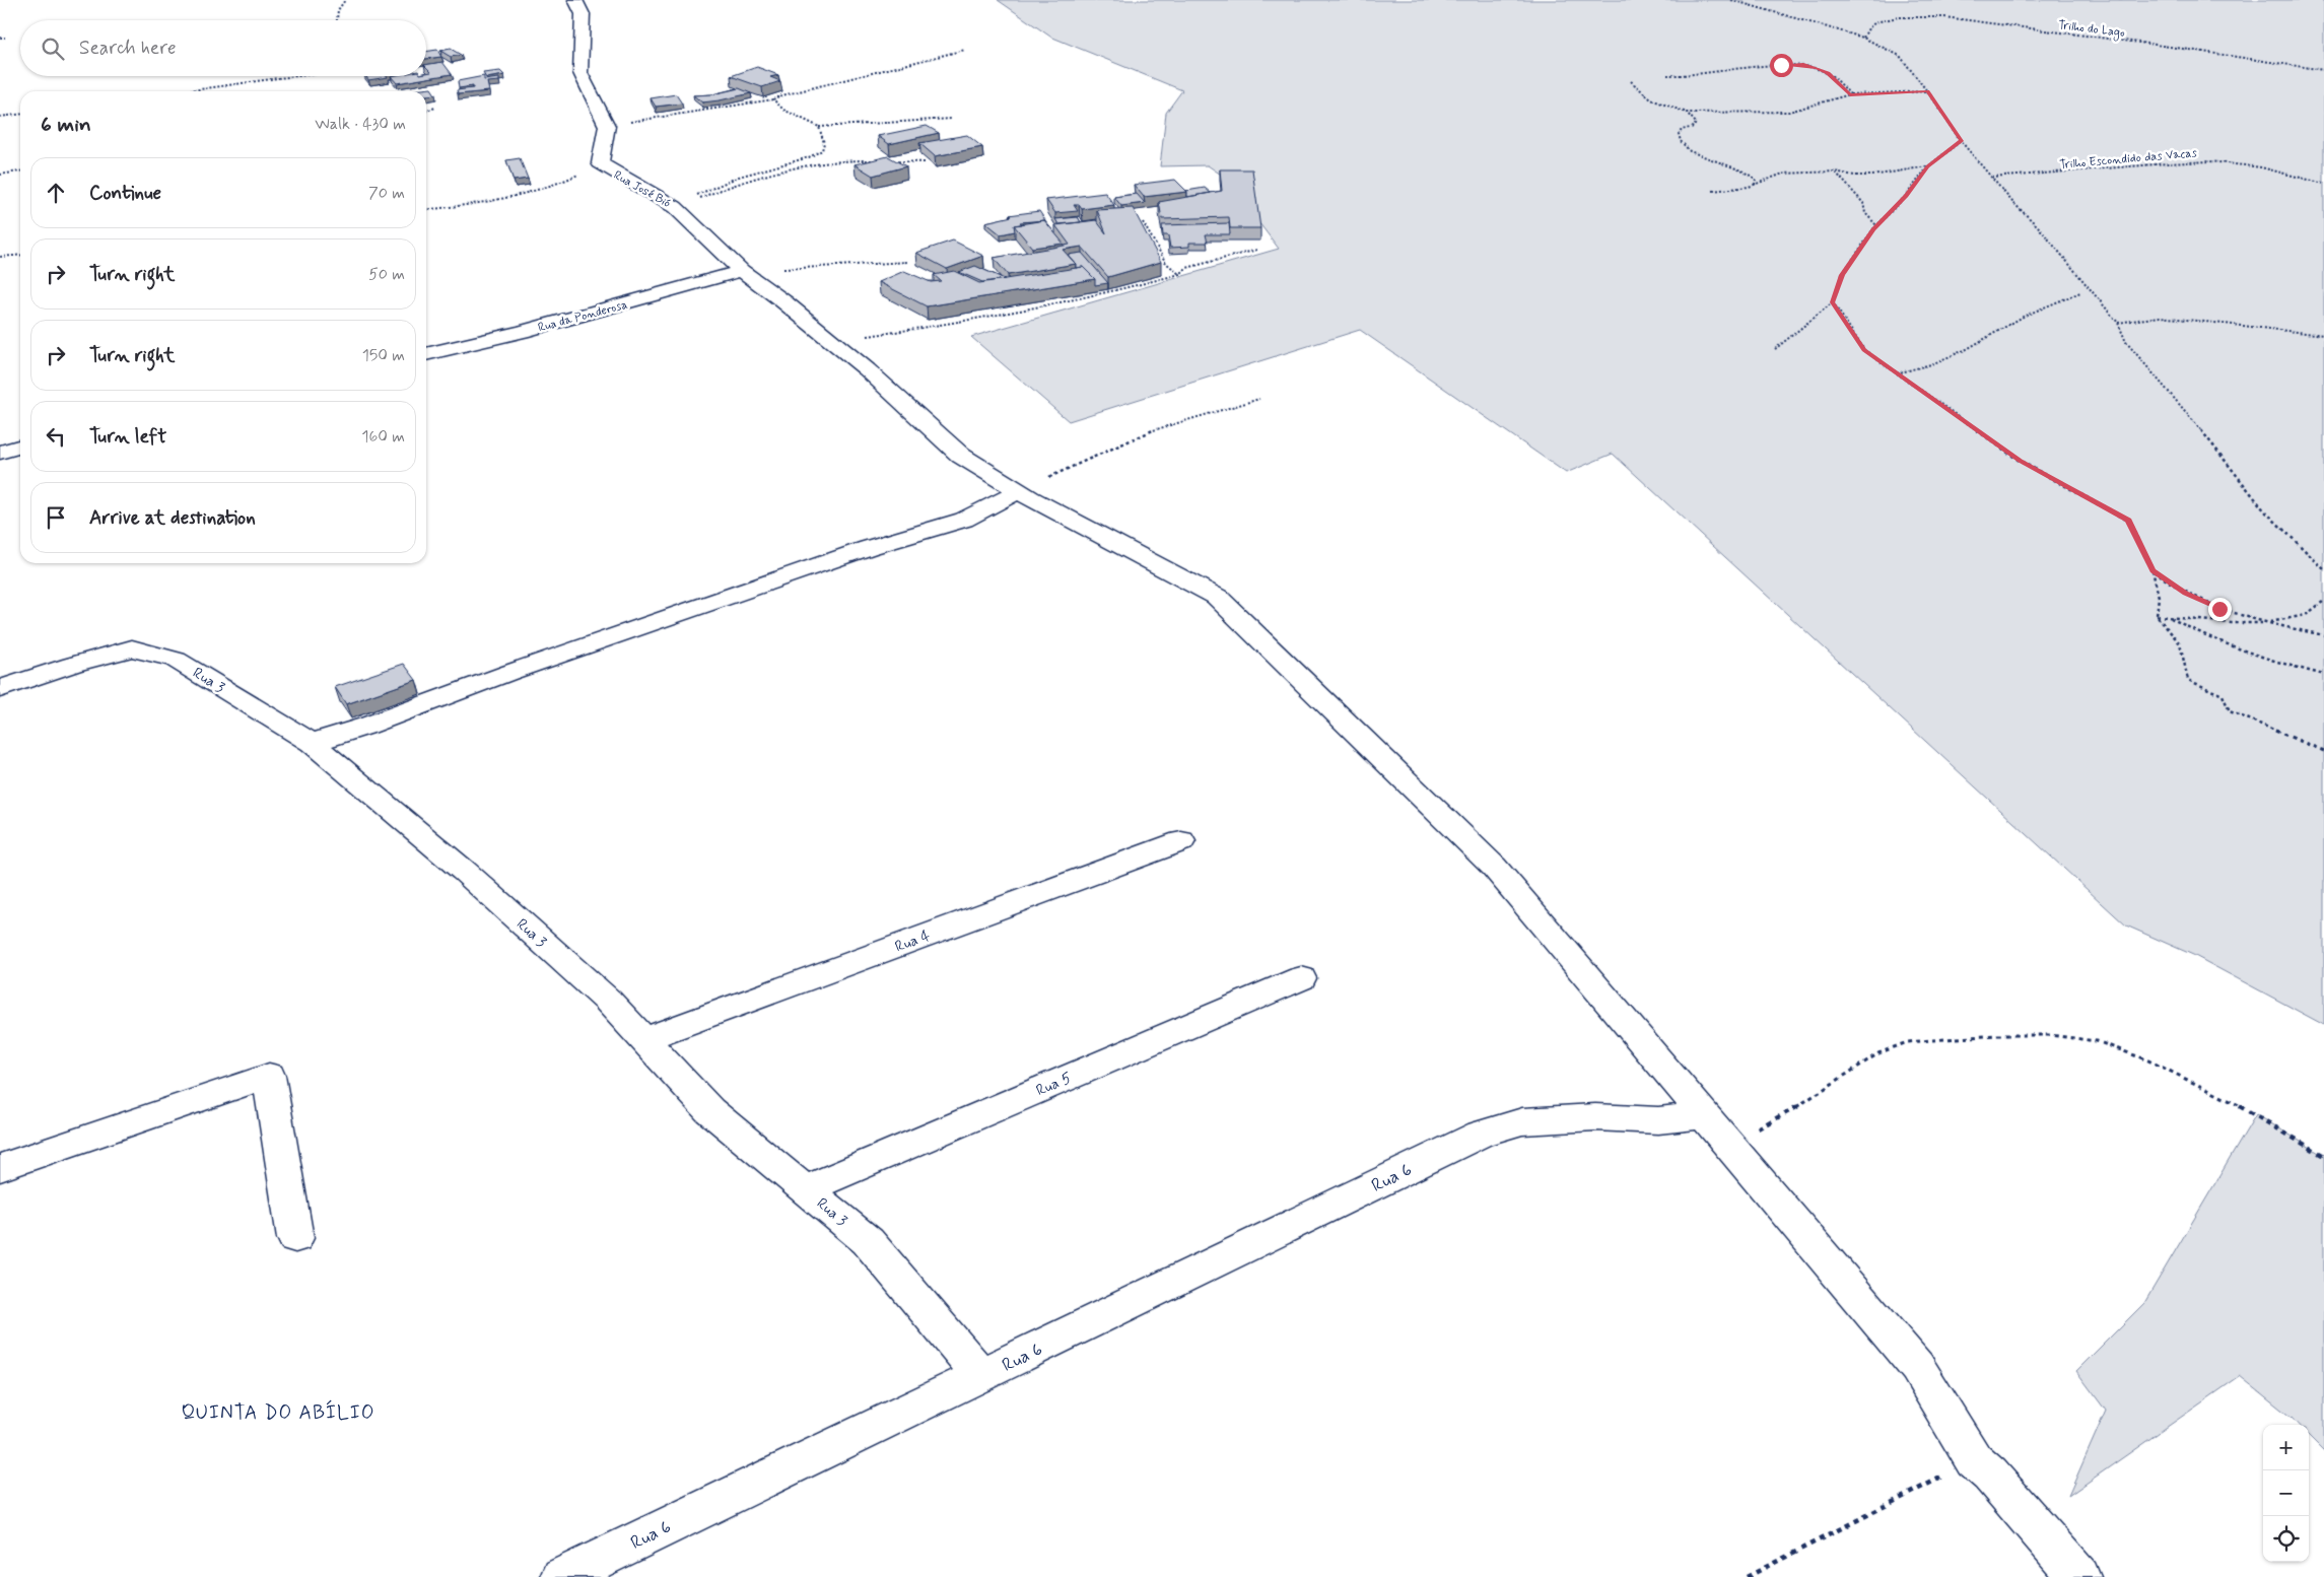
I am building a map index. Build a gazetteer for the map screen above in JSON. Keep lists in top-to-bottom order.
{
  "streets": {
    "street": [
      "Rua José Bió",
      "Rua da Ponderosa",
      "Rua 3",
      "Rua 4",
      "Rua 5",
      "Rua 6"
    ],
    "path": ["Trilho do Lago", "Trilho Escondido das Vacas"]
  },
  "crossings": [
    ["Rua José Bió", "Rua da Ponderosa"],
    ["Rua José Bió", "Rua 6"],
    ["Rua 3", "Rua 4"],
    ["Rua 3", "Rua 5"],
    ["Rua 3", "Rua 6"]
  ],
  "districts": ["QUINTA DO ABÍLIO"],
  "page": {
    "search": "Search here",
    "heading": ["6 min", "Walk · 430 m"],
    "list": [
      ["Continue", "70 m"],
      ["Turn right", "50 m"],
      ["Turn right", "150 m"],
      ["Turn left", "160 m"],
      "Arrive at destination"
    ],
    "map_buttons": ["+", "−"]
  }
}
